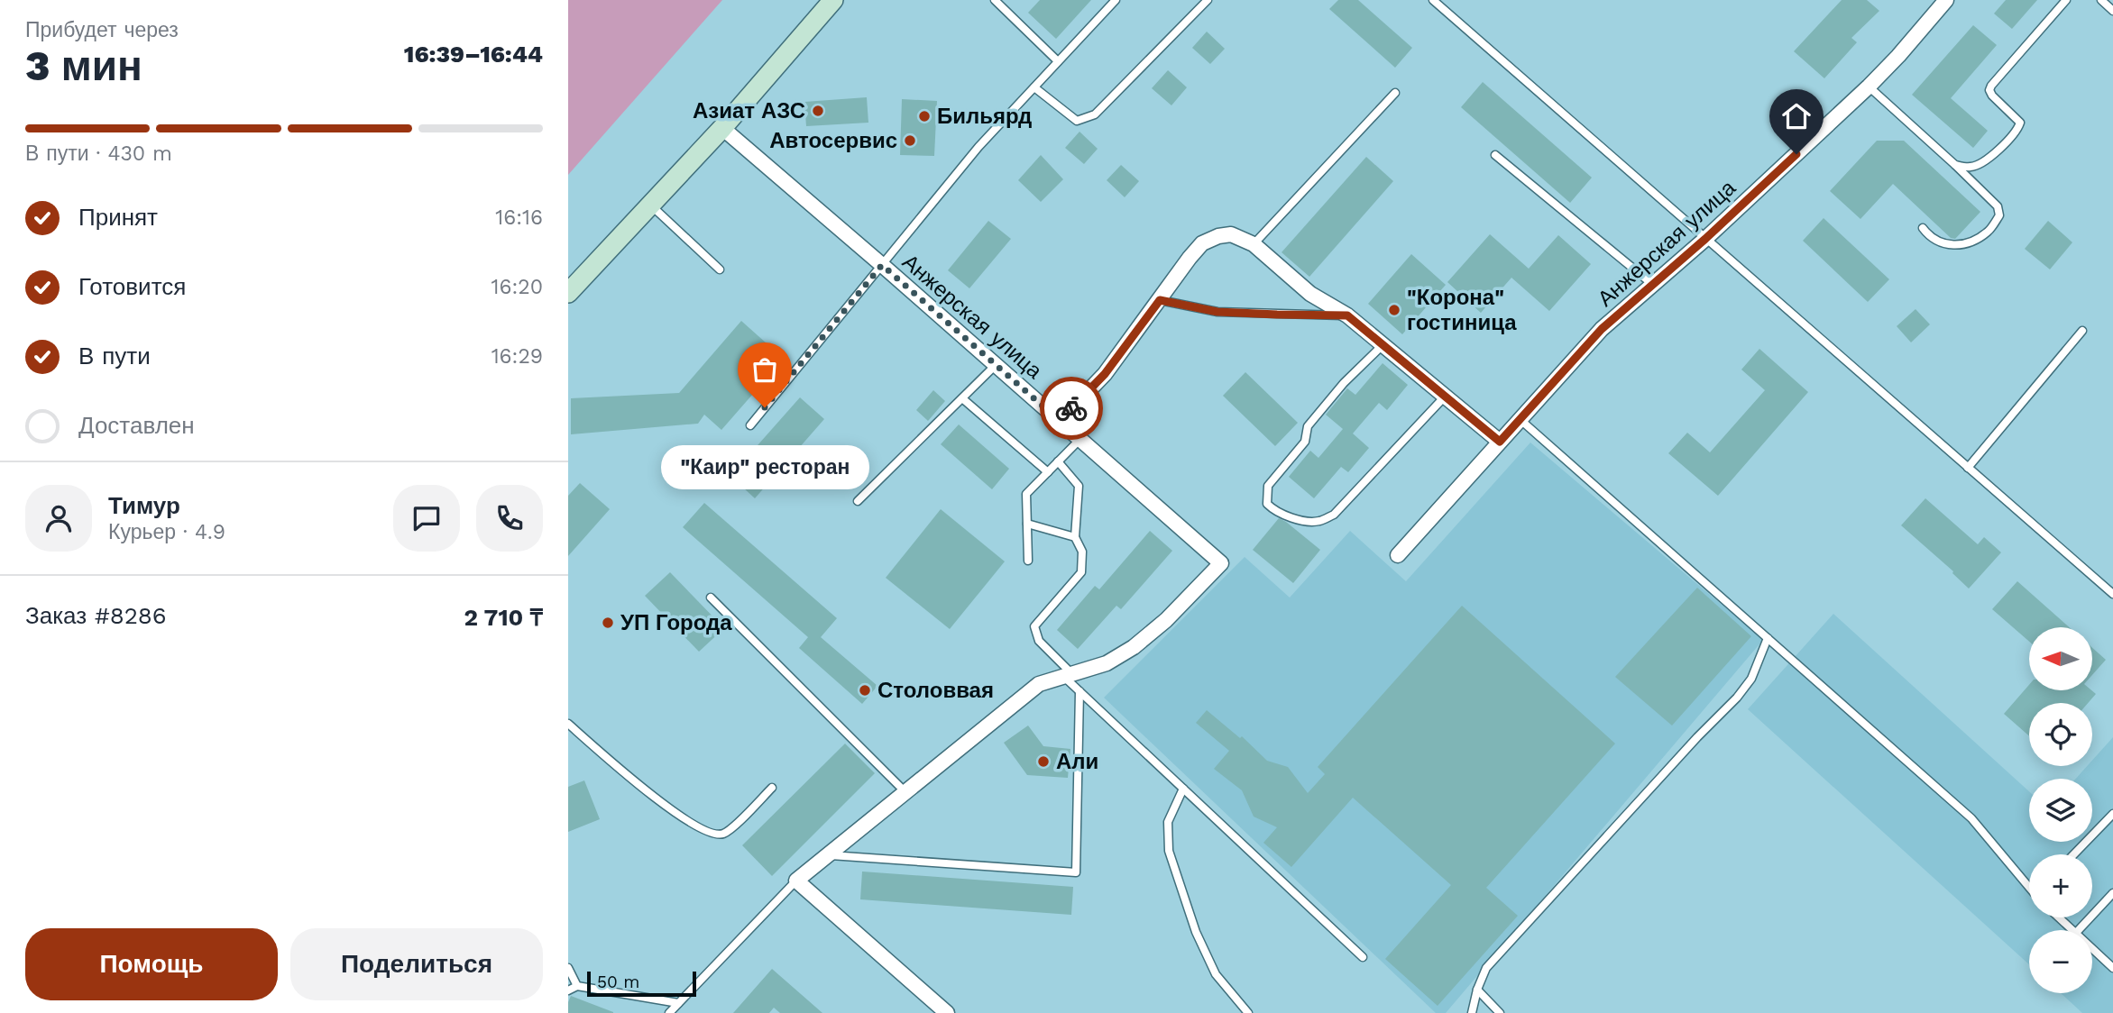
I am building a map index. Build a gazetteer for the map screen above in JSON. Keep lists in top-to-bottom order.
{
  "streets": {
    "street": ["Анжерская улица"]
  },
  "places": [
    "Азиат АЗС",
    "Бильярд",
    "Автосервис",
    "\"Корона\" гостиница",
    "\"Каир\" ресторан",
    "УП Города",
    "Столоввая",
    "Али"
  ],
  "scale_bar": "50 m",
  "north": "left",
  "page": {
    "heading": ["3 мин", "Прибудет через", "16:39–16:44"],
    "panel": [
      "Тимур",
      "Курьер · 4.9",
      "Заказ #8286",
      "2 710 ₸"
    ],
    "bar": "В пути · 430 m",
    "list": [
      ["Принят", "16:16"],
      ["Готовится", "16:20"],
      ["В пути", "16:29"],
      "Доставлен"
    ],
    "bubble": "\"Каир\" ресторан",
    "map_buttons": ["+", "−"],
    "buttons": ["Помощь", "Поделиться"],
    "scale": "50 m"
  }
}
